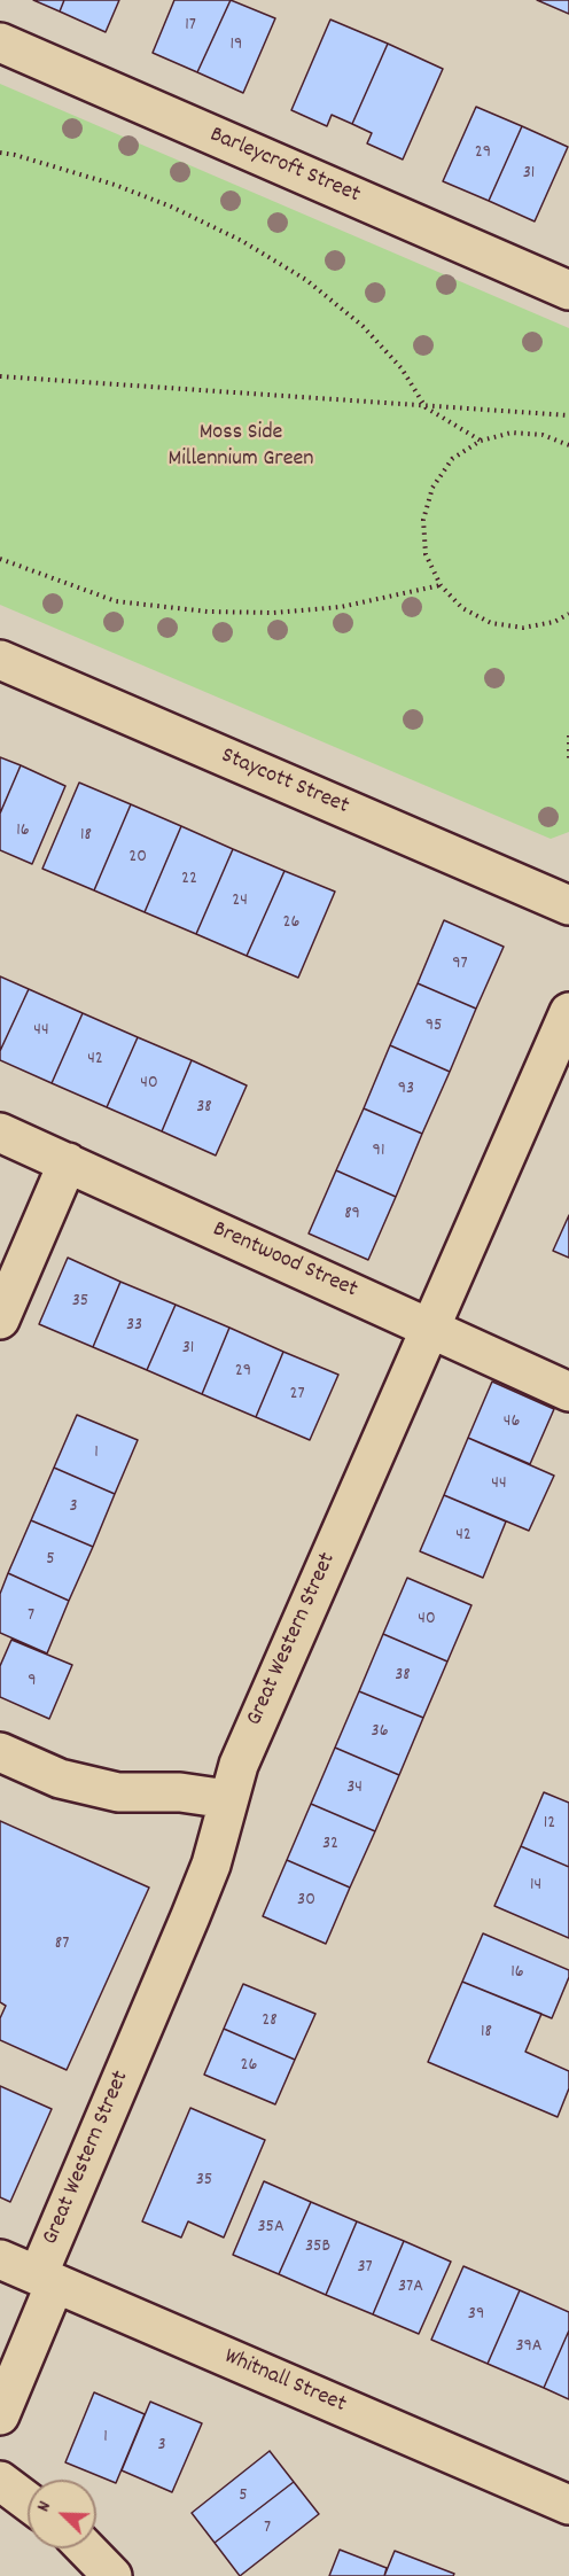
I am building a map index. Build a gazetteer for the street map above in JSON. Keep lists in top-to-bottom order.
{
  "streets": {
    "street": [
      "Barleycroft Street",
      "Staycott Street",
      "Brentwood Street",
      "Great Western Street",
      "Whitnall Street"
    ]
  },
  "crossings": [
    ["Brentwood Street", "Great Western Street"],
    ["Great Western Street", "Whitnall Street"]
  ],
  "parks": ["Moss Side Millennium Green"],
  "house_numbers": [
    "17",
    "19",
    "29",
    "31",
    "16",
    "18",
    "20",
    "22",
    "24",
    "26",
    "97",
    "95",
    "44",
    "42",
    "40",
    "93",
    "38",
    "91",
    "89",
    "35",
    "33",
    "31",
    "29",
    "27",
    "46",
    "1",
    "44",
    "3",
    "42",
    "5",
    "7",
    "40",
    "38",
    "9",
    "36",
    "34",
    "12",
    "32",
    "14",
    "30",
    "87",
    "16",
    "28",
    "18",
    "26",
    "35",
    "35A",
    "35B",
    "37",
    "37A",
    "39",
    "39A",
    "1",
    "3",
    "5",
    "7"
  ],
  "north": "top left"
}
